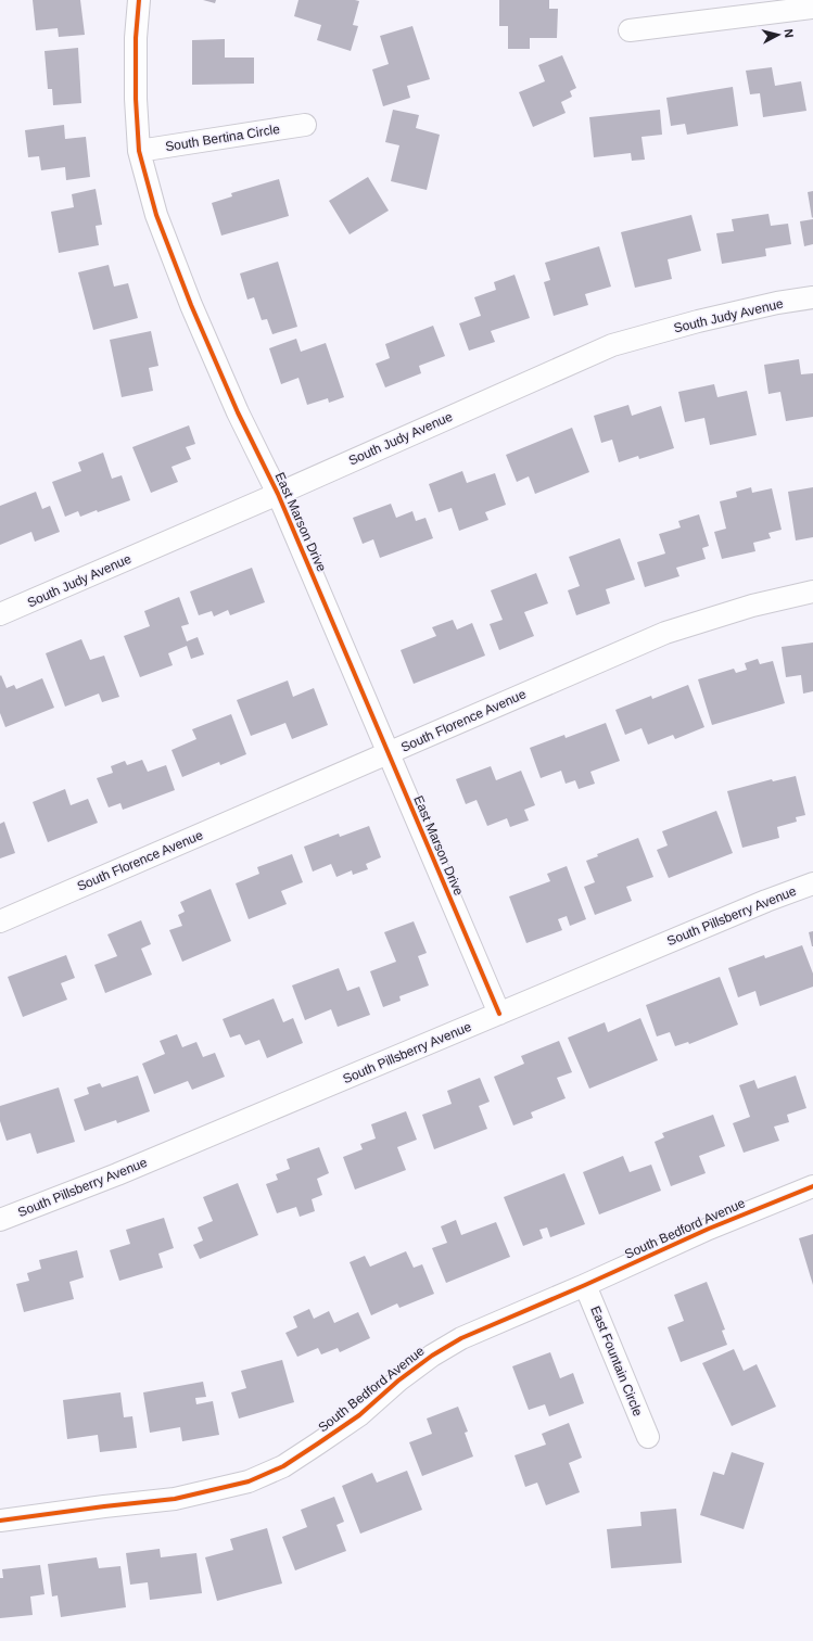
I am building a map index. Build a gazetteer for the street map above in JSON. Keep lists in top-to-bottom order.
{
  "streets": {
    "street": [
      "South Bertina Circle",
      "South Judy Avenue",
      "East Marson Drive",
      "South Florence Avenue",
      "South Pillsberry Avenue",
      "South Bedford Avenue",
      "East Fountain Circle"
    ]
  },
  "crossings": [
    ["South Bertina Circle", "East Marson Drive"],
    ["South Judy Avenue", "East Marson Drive"],
    ["East Marson Drive", "South Florence Avenue"],
    ["East Marson Drive", "South Pillsberry Avenue"],
    ["South Bedford Avenue", "East Fountain Circle"]
  ],
  "north": "right"
}
